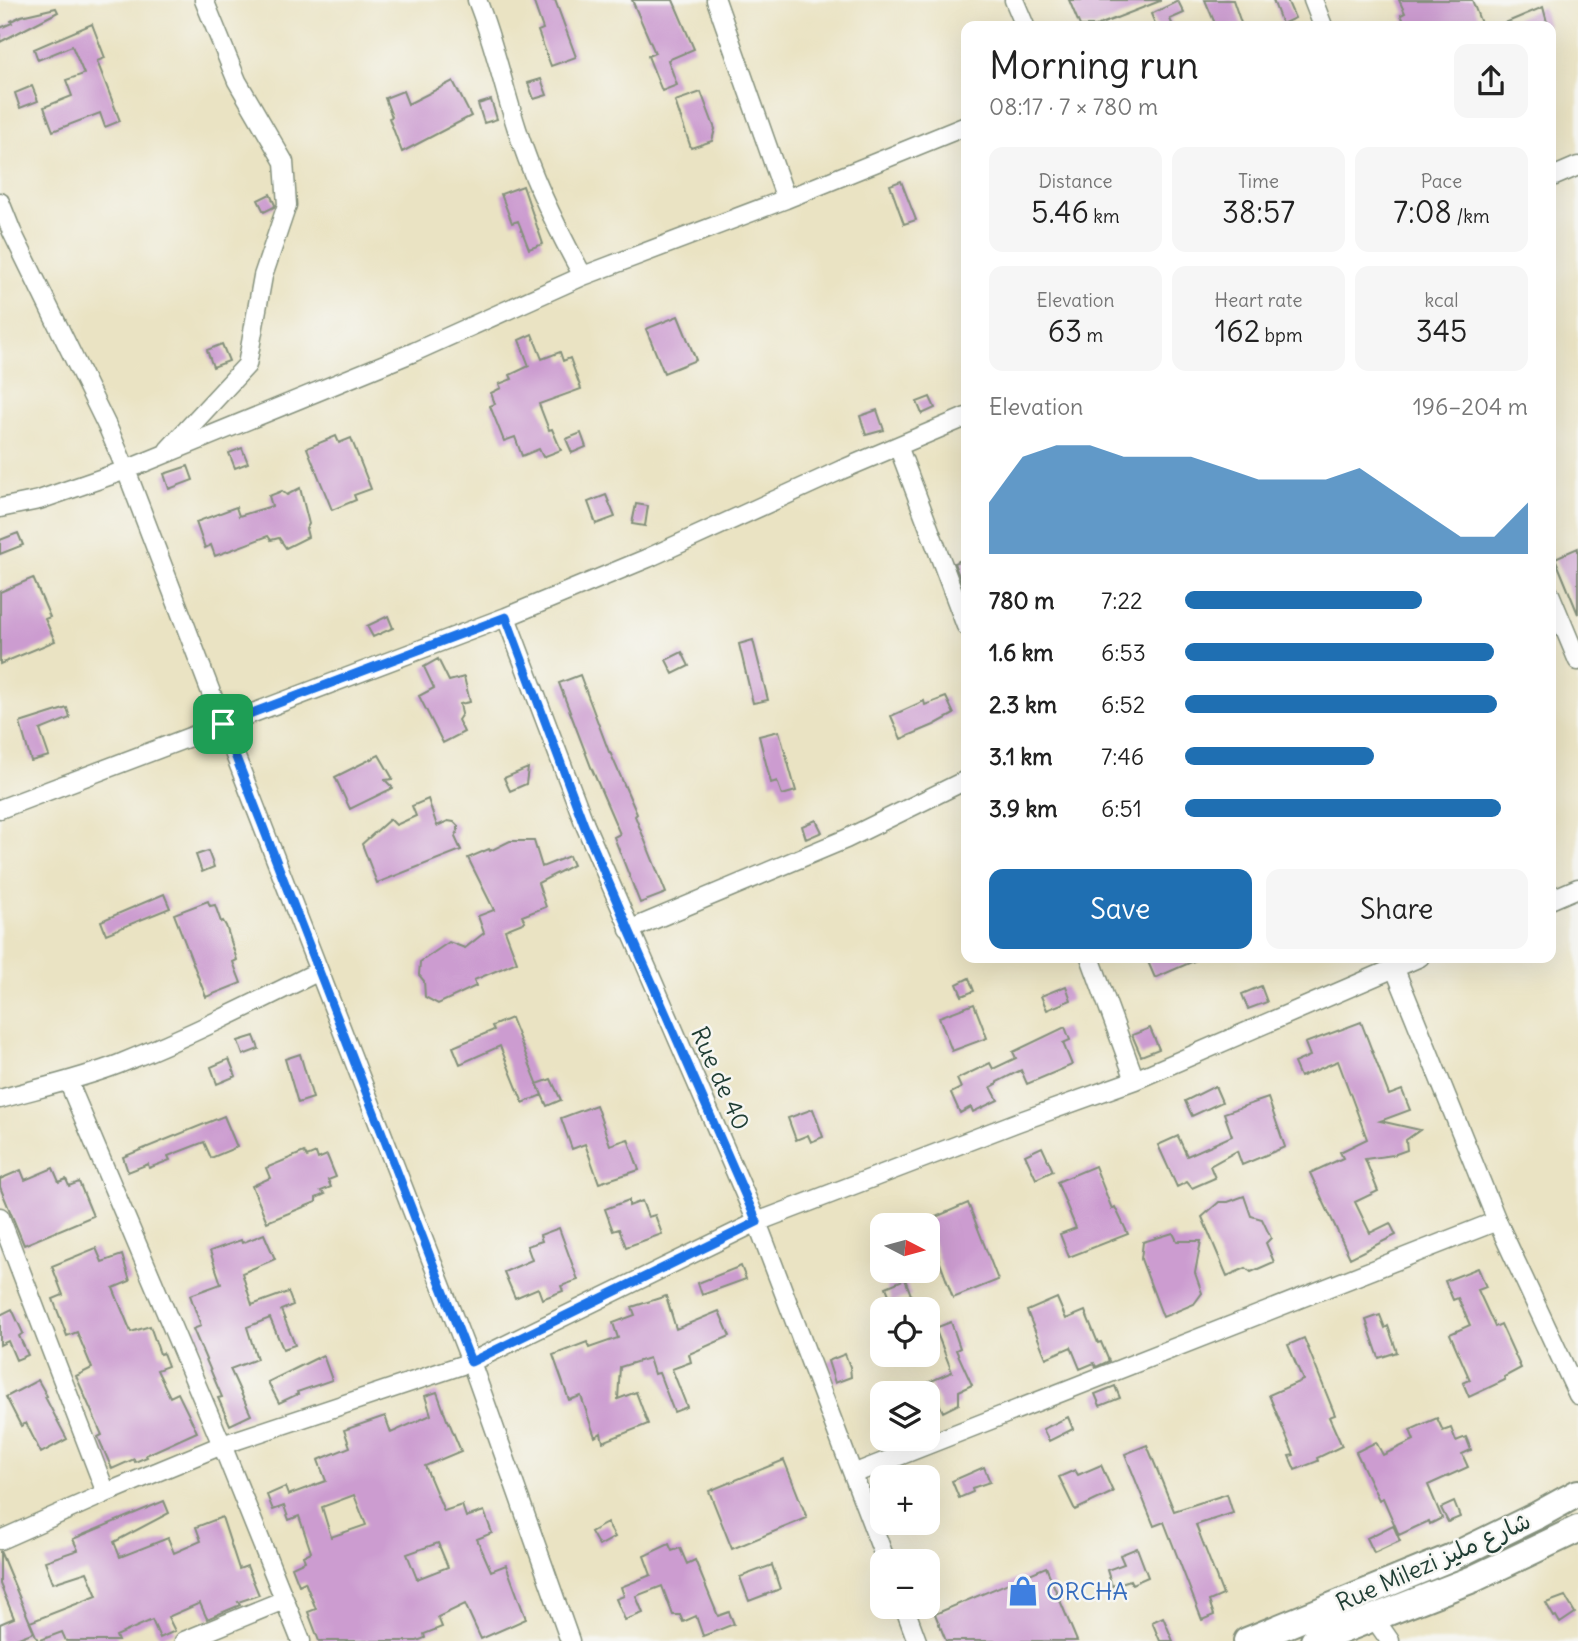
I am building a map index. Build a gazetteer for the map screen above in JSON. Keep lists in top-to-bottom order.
{
  "streets": {
    "street": ["Rue de 40", "Rue Milezi شارع مليز"]
  },
  "places": {
    "shop": ["ORCHA"]
  },
  "north": "right",
  "page": {
    "heading": ["Morning run", "08:17 · 7 × 780 m"],
    "stats": [
      ["Distance", "5.46 km"],
      ["Time", "38:57"],
      ["Pace", "7:08 /km"],
      ["Elevation", "63 m"],
      ["Heart rate", "162 bpm"],
      ["kcal", "345"]
    ],
    "chart": ["Elevation", "196–204 m"],
    "list": [
      {
        "name": "780 m",
        "note": "7:22"
      },
      {
        "name": "1.6 km",
        "note": "6:53"
      },
      {
        "name": "2.3 km",
        "note": "6:52"
      },
      {
        "name": "3.1 km",
        "note": "7:46"
      },
      {
        "name": "3.9 km",
        "note": "6:51"
      }
    ],
    "buttons": ["Save", "Share"],
    "map_buttons": ["+", "−"]
  }
}
